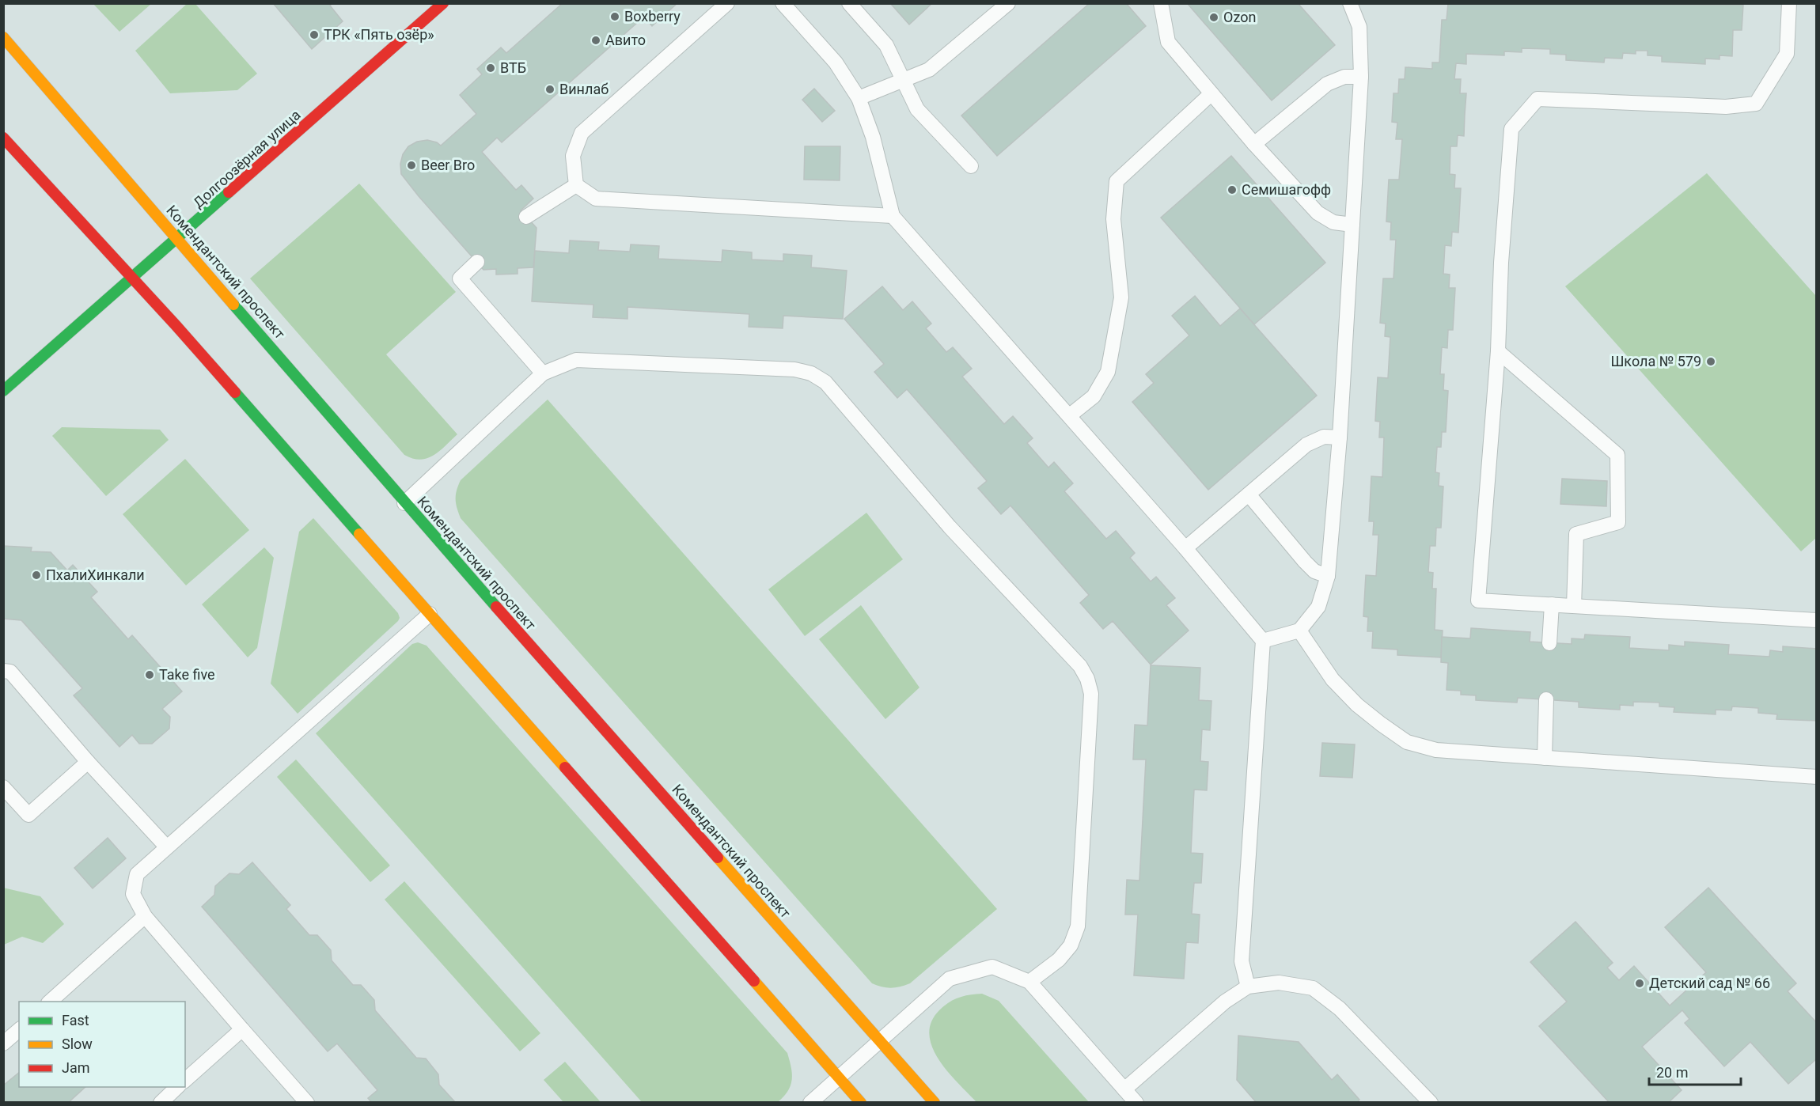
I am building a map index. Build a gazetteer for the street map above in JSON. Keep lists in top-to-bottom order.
{
  "streets": {
    "main road": ["Долгоозёрная улица", "Комендантский проспект"]
  },
  "crossings": [
    ["Долгоозёрная улица", "Комендантский проспект"]
  ],
  "places": [
    "Boxberry",
    "Ozon",
    "ТРК «Пять озёр»",
    "Авито",
    "ВТБ",
    "Винлаб",
    "Beer Bro",
    "Семишагофф",
    "Школа № 579",
    "ПхалиХинкали",
    "Take five",
    "Детский сад № 66"
  ],
  "legend": ["Fast", "Slow", "Jam"],
  "scale_bar": "20 m"
}
